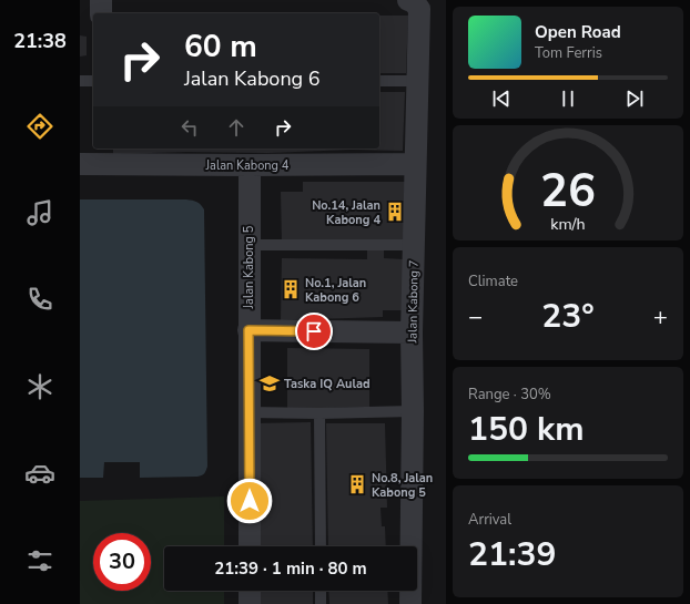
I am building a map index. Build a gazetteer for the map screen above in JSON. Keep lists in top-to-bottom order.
{
  "streets": {
    "street": ["Jalan Kabong 4", "Jalan Kabong 5", "Jalan Kabong 7"]
  },
  "crossings": [
    ["Jalan Kabong 4", "Jalan Kabong 5"],
    ["Jalan Kabong 4", "Jalan Kabong 7"]
  ],
  "places": {
    "building": ["No.14, Jalan Kabong 4", "No.1, Jalan Kabong 6", "No.8, Jalan Kabong 5"],
    "school or university": ["Taska IQ Aulad"]
  },
  "page": {
    "tabs": "21:38",
    "turn": ["60 m", "Jalan Kabong 6"],
    "song": ["Open Road", "Tom Ferris"],
    "tile": [
      "Climate",
      ["Range · 30%", "150 km"],
      ["Arrival", "21:39"]
    ],
    "heat": ["−", "23°", "+"],
    "limit": "30",
    "trip": "21:39 · 1 min · 80 m",
    "gauge": ["26", "km/h"]
  }
}
